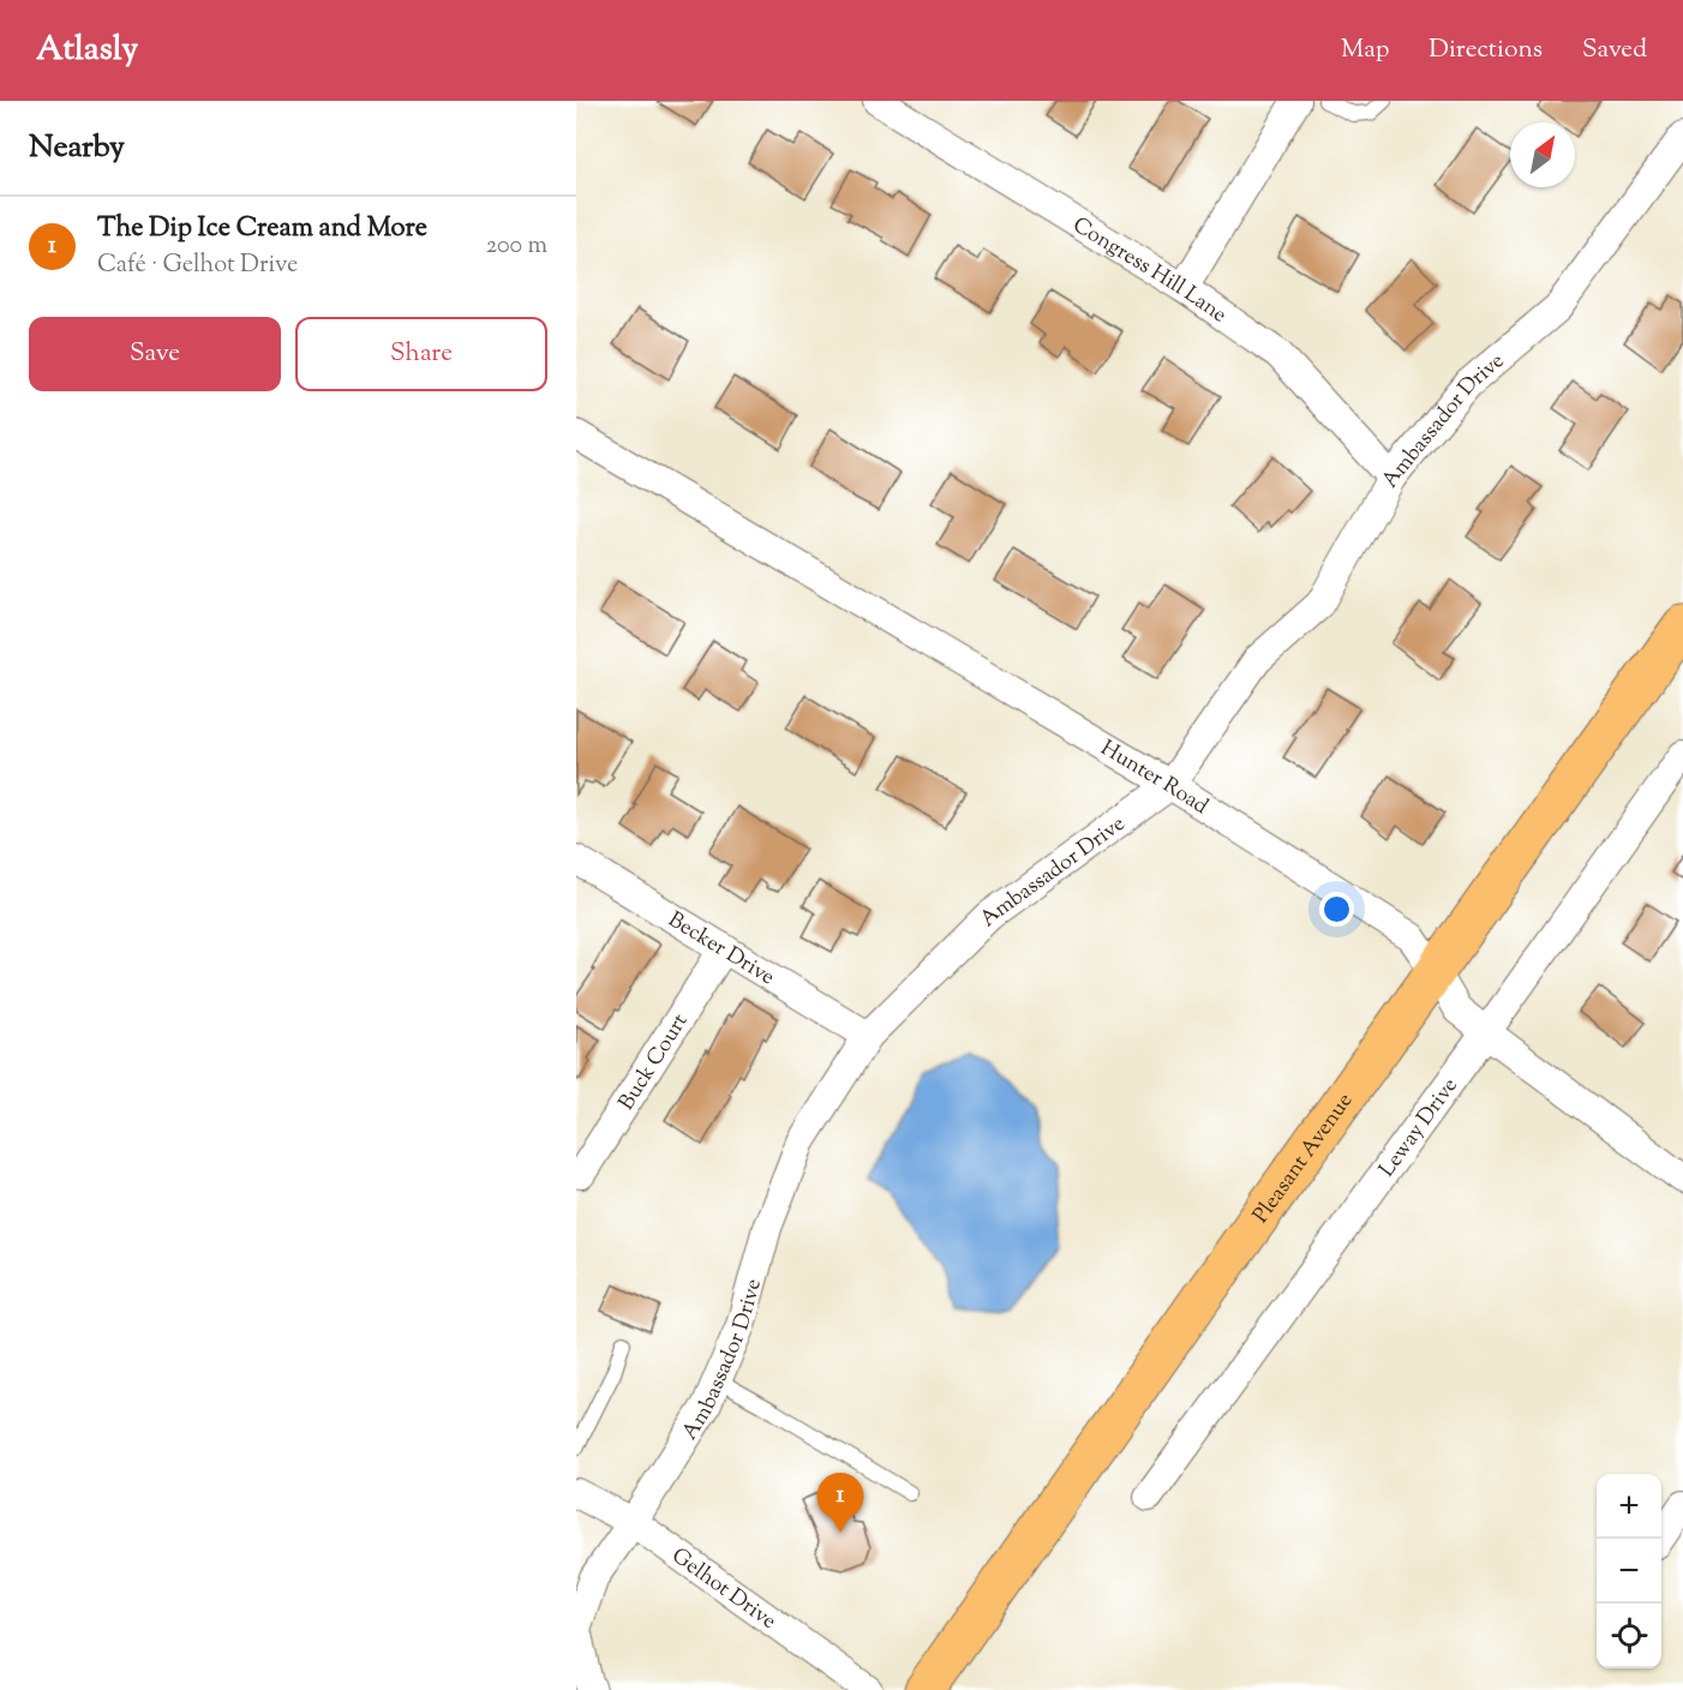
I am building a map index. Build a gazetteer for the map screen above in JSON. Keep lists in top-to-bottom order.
{
  "streets": {
    "main road": ["Pleasant Avenue"],
    "street": [
      "Congress Hill Lane",
      "Ambassador Drive",
      "Hunter Road",
      "Becker Drive",
      "Buck Court",
      "Leway Drive",
      "Gelhot Drive"
    ]
  },
  "crossings": [
    ["Congress Hill Lane", "Ambassador Drive"],
    ["Ambassador Drive", "Hunter Road"],
    ["Ambassador Drive", "Becker Drive"],
    ["Ambassador Drive", "Gelhot Drive"],
    ["Hunter Road", "Leway Drive"],
    ["Hunter Road", "Pleasant Avenue"],
    ["Becker Drive", "Buck Court"]
  ],
  "north": "top right",
  "page": {
    "header": "Atlasly",
    "nav": ["Map", "Directions", "Saved"],
    "heading": "Nearby",
    "list": [
      {
        "mark": "1",
        "name": "The Dip Ice Cream and More",
        "note": "Café · Gelhot Drive",
        "value": "200 m"
      }
    ],
    "buttons": ["Save", "Share"],
    "pins": "1",
    "map_buttons": ["+", "−"]
  }
}
